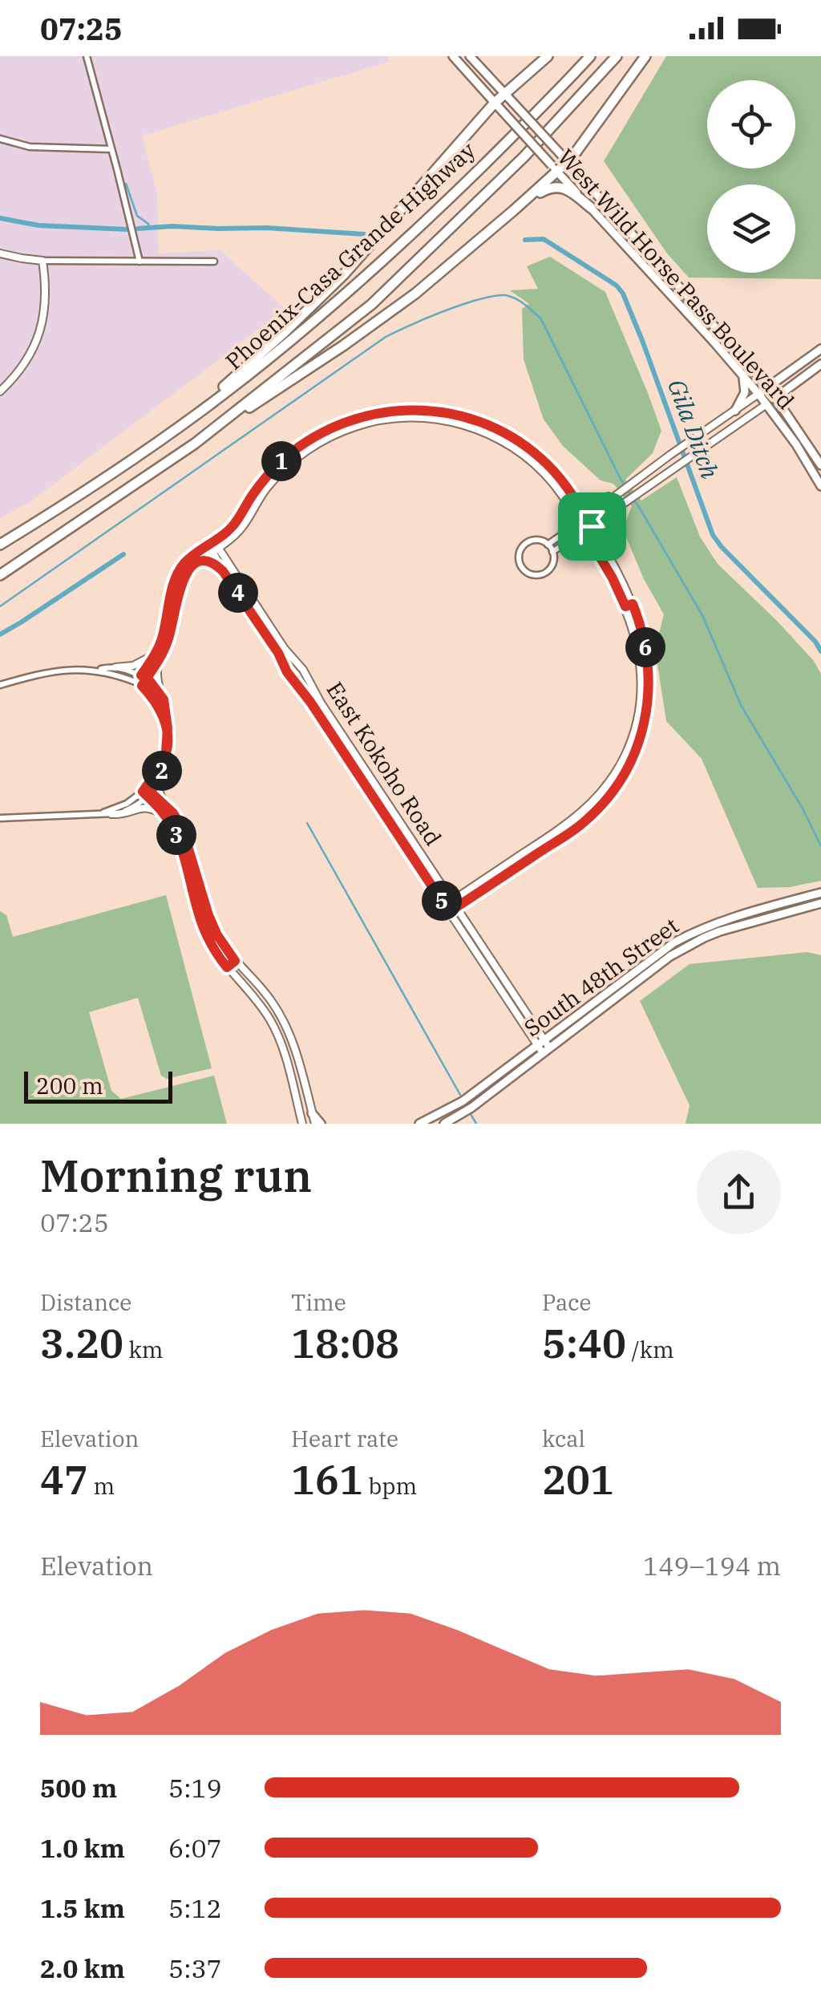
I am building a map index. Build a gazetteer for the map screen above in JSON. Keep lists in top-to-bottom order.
{
  "streets": {
    "highway": ["Phoenix-Casa Grande Highway"],
    "main road": ["West Wild Horse Pass Boulevard", "South 48th Street"],
    "street": ["East Kokoho Road"]
  },
  "crossings": [
    ["East Kokoho Road", "South 48th Street"]
  ],
  "water": ["Gila Ditch"],
  "scale_bar": "200 m",
  "page": {
    "status": "07:25",
    "pins": [
      "1",
      "4",
      "6",
      "2",
      "3",
      "5"
    ],
    "scale": "200 m",
    "heading": ["Morning run", "07:25"],
    "stats": [
      ["Distance", "3.20 km"],
      ["Time", "18:08"],
      ["Pace", "5:40 /km"],
      ["Elevation", "47 m"],
      ["Heart rate", "161 bpm"],
      ["kcal", "201"]
    ],
    "chart": ["Elevation", "149–194 m"],
    "list": [
      {
        "name": "500 m",
        "note": "5:19"
      },
      {
        "name": "1.0 km",
        "note": "6:07"
      },
      {
        "name": "1.5 km",
        "note": "5:12"
      },
      {
        "name": "2.0 km",
        "note": "5:37"
      }
    ]
  }
}
